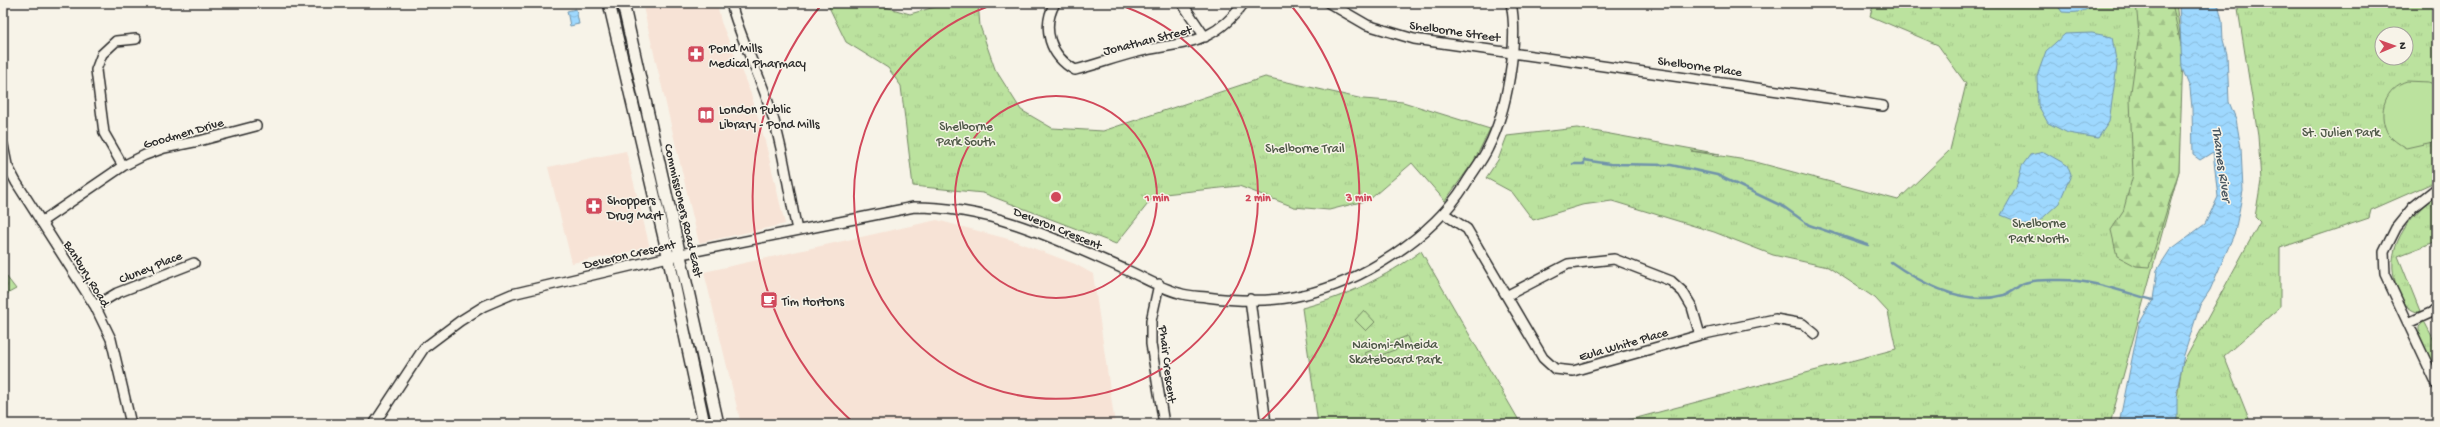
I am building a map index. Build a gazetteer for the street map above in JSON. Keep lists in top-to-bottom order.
{
  "streets": {
    "main road": ["Commissioners Road East"],
    "street": [
      "Shelborne Street",
      "Jonathan Street",
      "Shelborne Place",
      "Goodmen Drive",
      "Deveron Crescent",
      "Cluney Place",
      "Banbury Road",
      "Eula White Place",
      "Phair Crescent"
    ]
  },
  "crossings": [
    ["Shelborne Street", "Shelborne Place"],
    ["Shelborne Street", "Deveron Crescent"],
    ["Shelborne Place", "Deveron Crescent"],
    ["Goodmen Drive", "Banbury Road"],
    ["Commissioners Road East", "Deveron Crescent"],
    ["Deveron Crescent", "Eula White Place"],
    ["Deveron Crescent", "Phair Crescent"],
    ["Cluney Place", "Banbury Road"]
  ],
  "water": ["Thames River"],
  "parks": [
    "Shelborne Park South",
    "St. Julien Park",
    "Shelborne Trail",
    "Shelborne Park North",
    "Naiomi-Almeida Skateboard Park"
  ],
  "places": {
    "pharmacy": ["Pond Mills Medical Pharmacy", "Shoppers Drug Mart"],
    "library": ["London Public Library - Pond Mills"],
    "cafe": ["Tim Hortons"]
  },
  "north": "right",
  "rings": ["1 min", "2 min", "3 min"]
}
